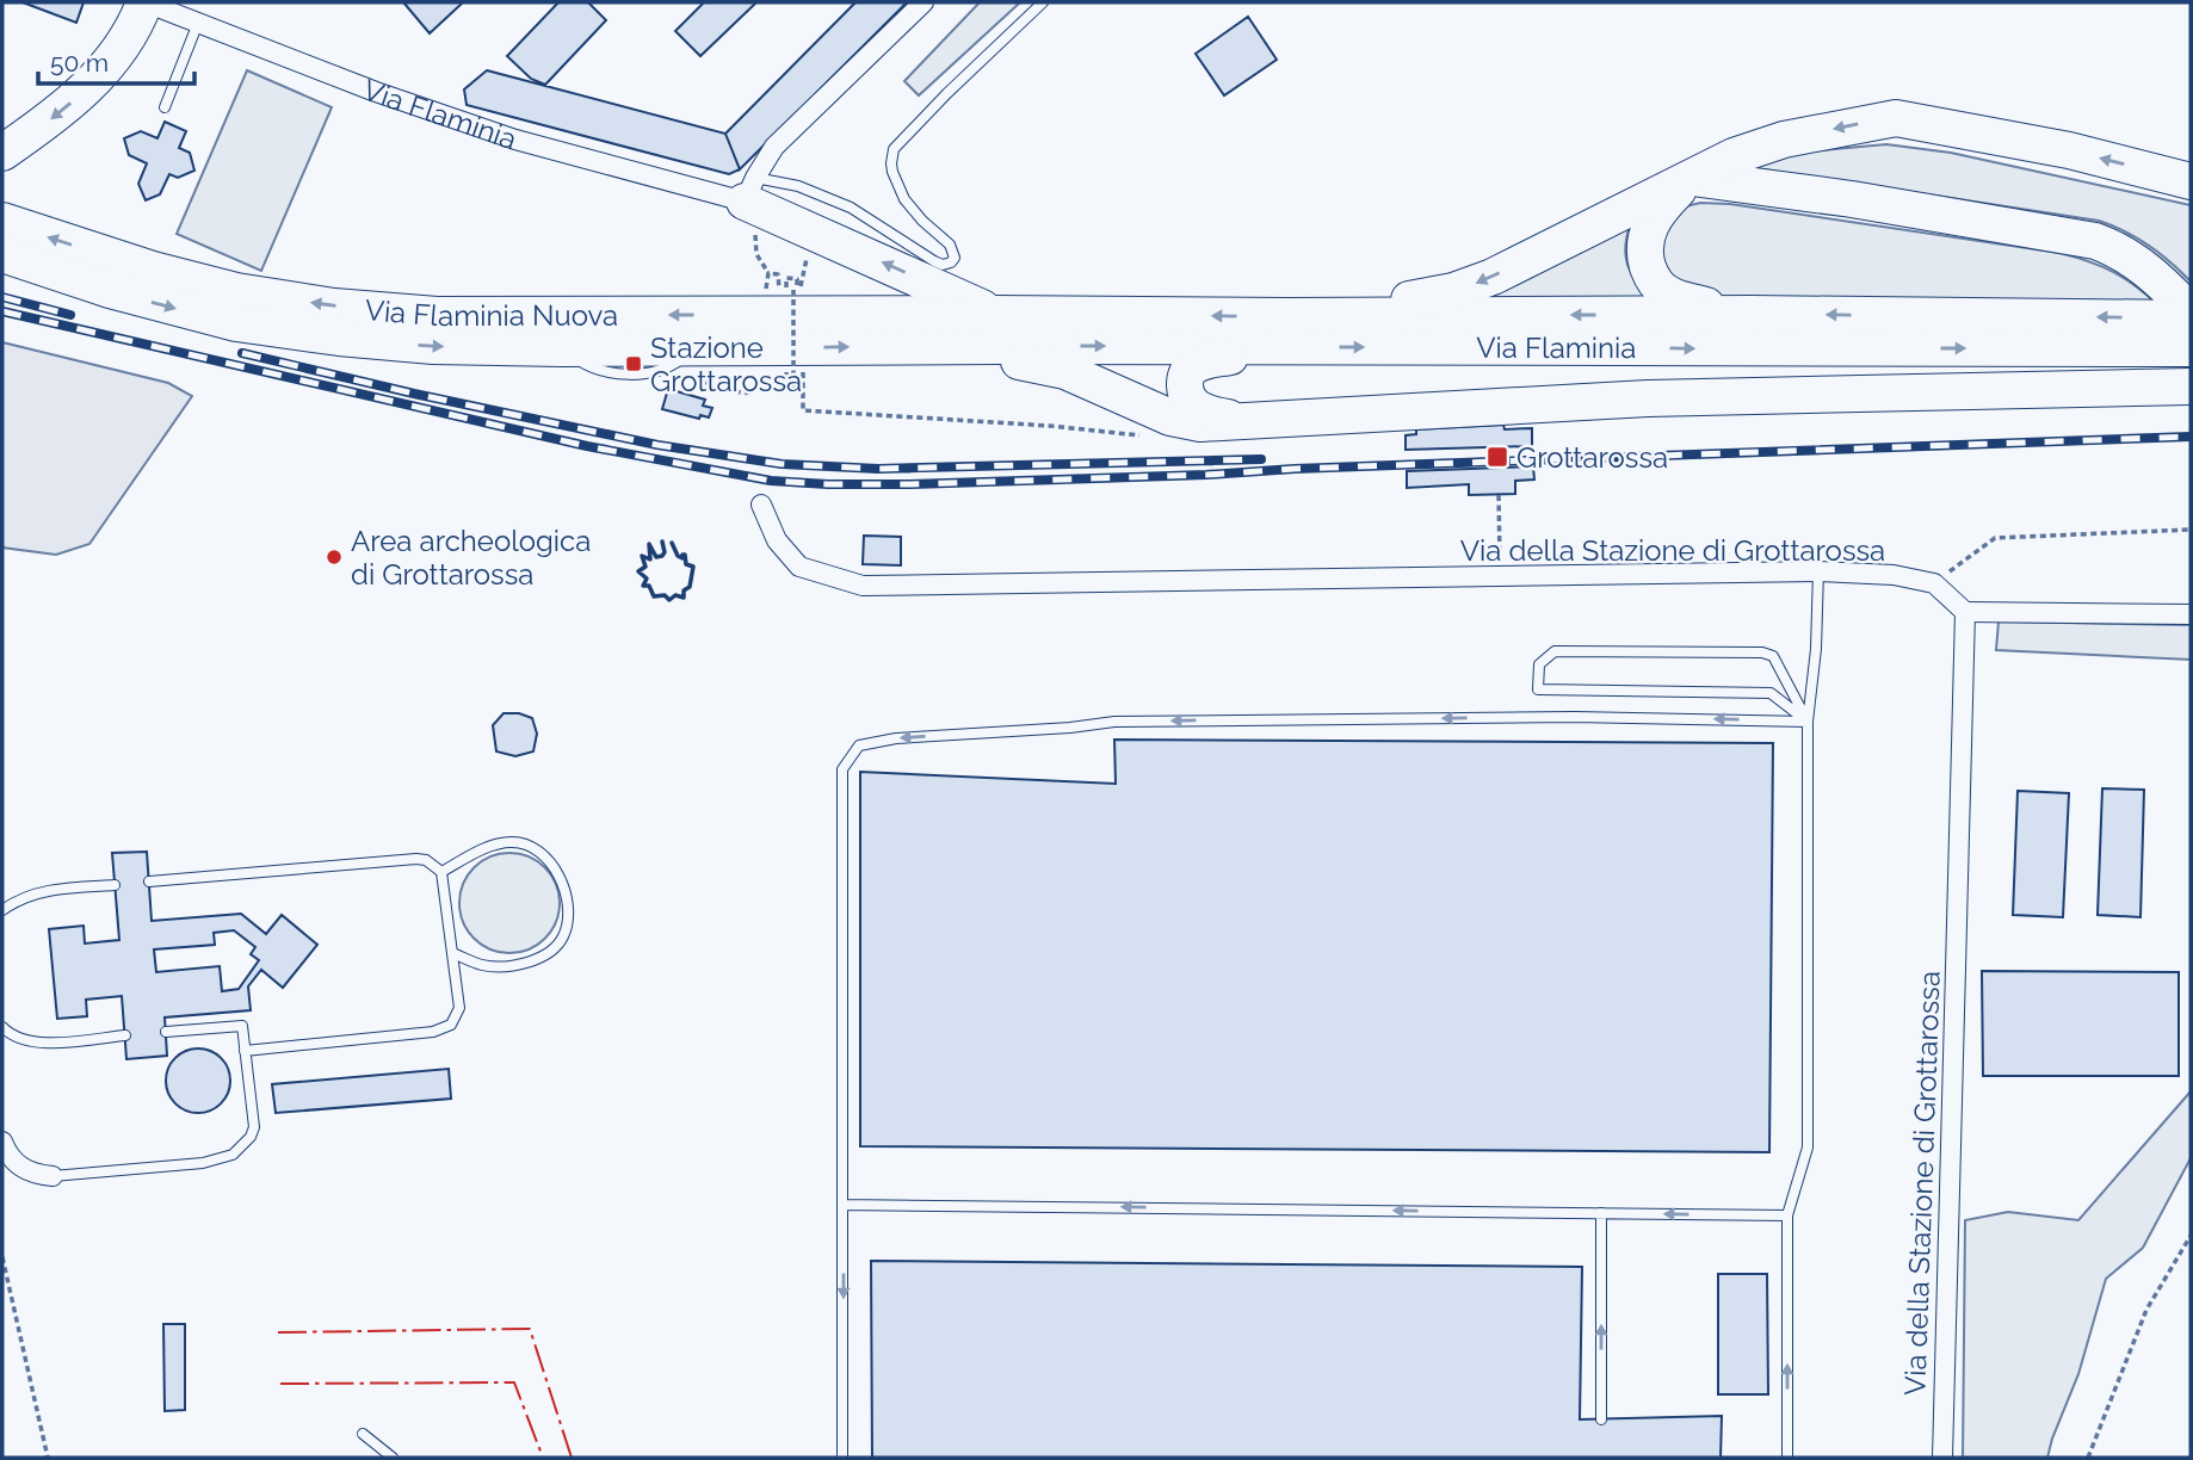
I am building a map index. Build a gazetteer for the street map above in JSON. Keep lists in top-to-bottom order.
{
  "streets": {
    "highway": ["Via Flaminia", "Via Flaminia Nuova"],
    "street": ["Via della Stazione di Grottarossa"]
  },
  "crossings": [
    ["Via Flaminia", "Via Flaminia Nuova"]
  ],
  "places": {
    "transit": ["Stazione Grottarossa", "Grottarossa"],
    "other": ["Area archeologica di Grottarossa"]
  },
  "scale_bar": "50 m"
}
